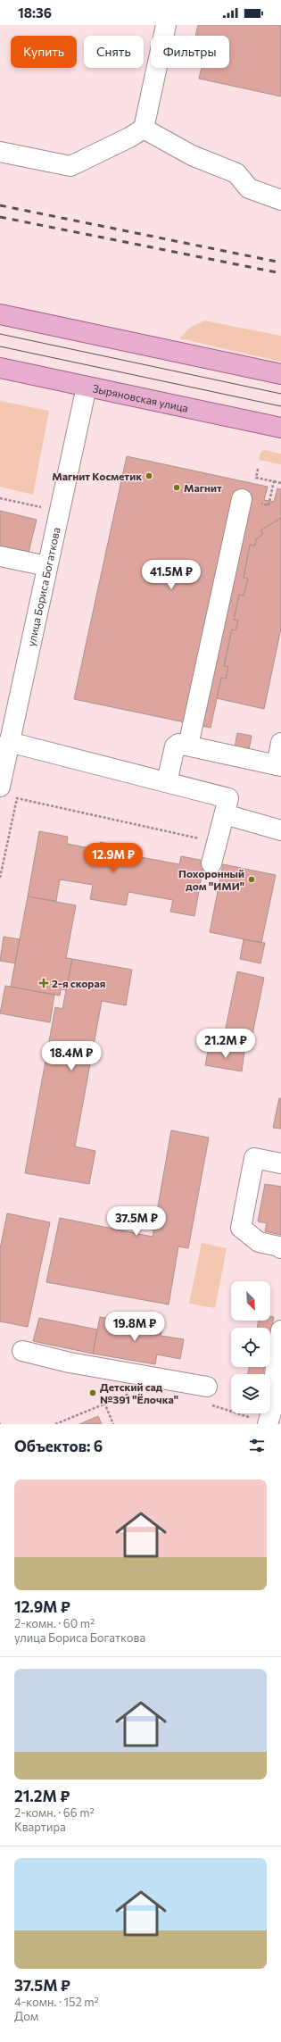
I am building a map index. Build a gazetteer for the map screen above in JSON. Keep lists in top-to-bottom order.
{
  "streets": {
    "main road": ["Зыряновская улица"],
    "street": ["улица Бориса Богаткова"]
  },
  "crossings": [
    ["Зыряновская улица", "улица Бориса Богаткова"]
  ],
  "places": {
    "other": [
      "Магнит Косметик",
      "Магнит",
      "Похоронный дом \"ИМИ\"",
      "Детский сад №391 \"Ёлочка\""
    ],
    "health": ["2-я скорая"]
  },
  "north": "bottom right",
  "page": {
    "status": "18:36",
    "chip": ["Купить", "Снять", "Фильтры"],
    "price": [
      "41.5M ₽",
      "12.9M ₽",
      "21.2M ₽",
      "18.4M ₽",
      "37.5M ₽",
      "19.8M ₽"
    ],
    "heading": "Объектов: 6",
    "list": [
      {
        "name": "12.9M ₽",
        "note": "2-комн. · 60 m² · улица Бориса Богаткова"
      },
      {
        "name": "21.2M ₽",
        "note": "2-комн. · 66 m² · Квартира"
      },
      {
        "name": "37.5M ₽",
        "note": "4-комн. · 152 m² · Дом"
      }
    ]
  }
}
